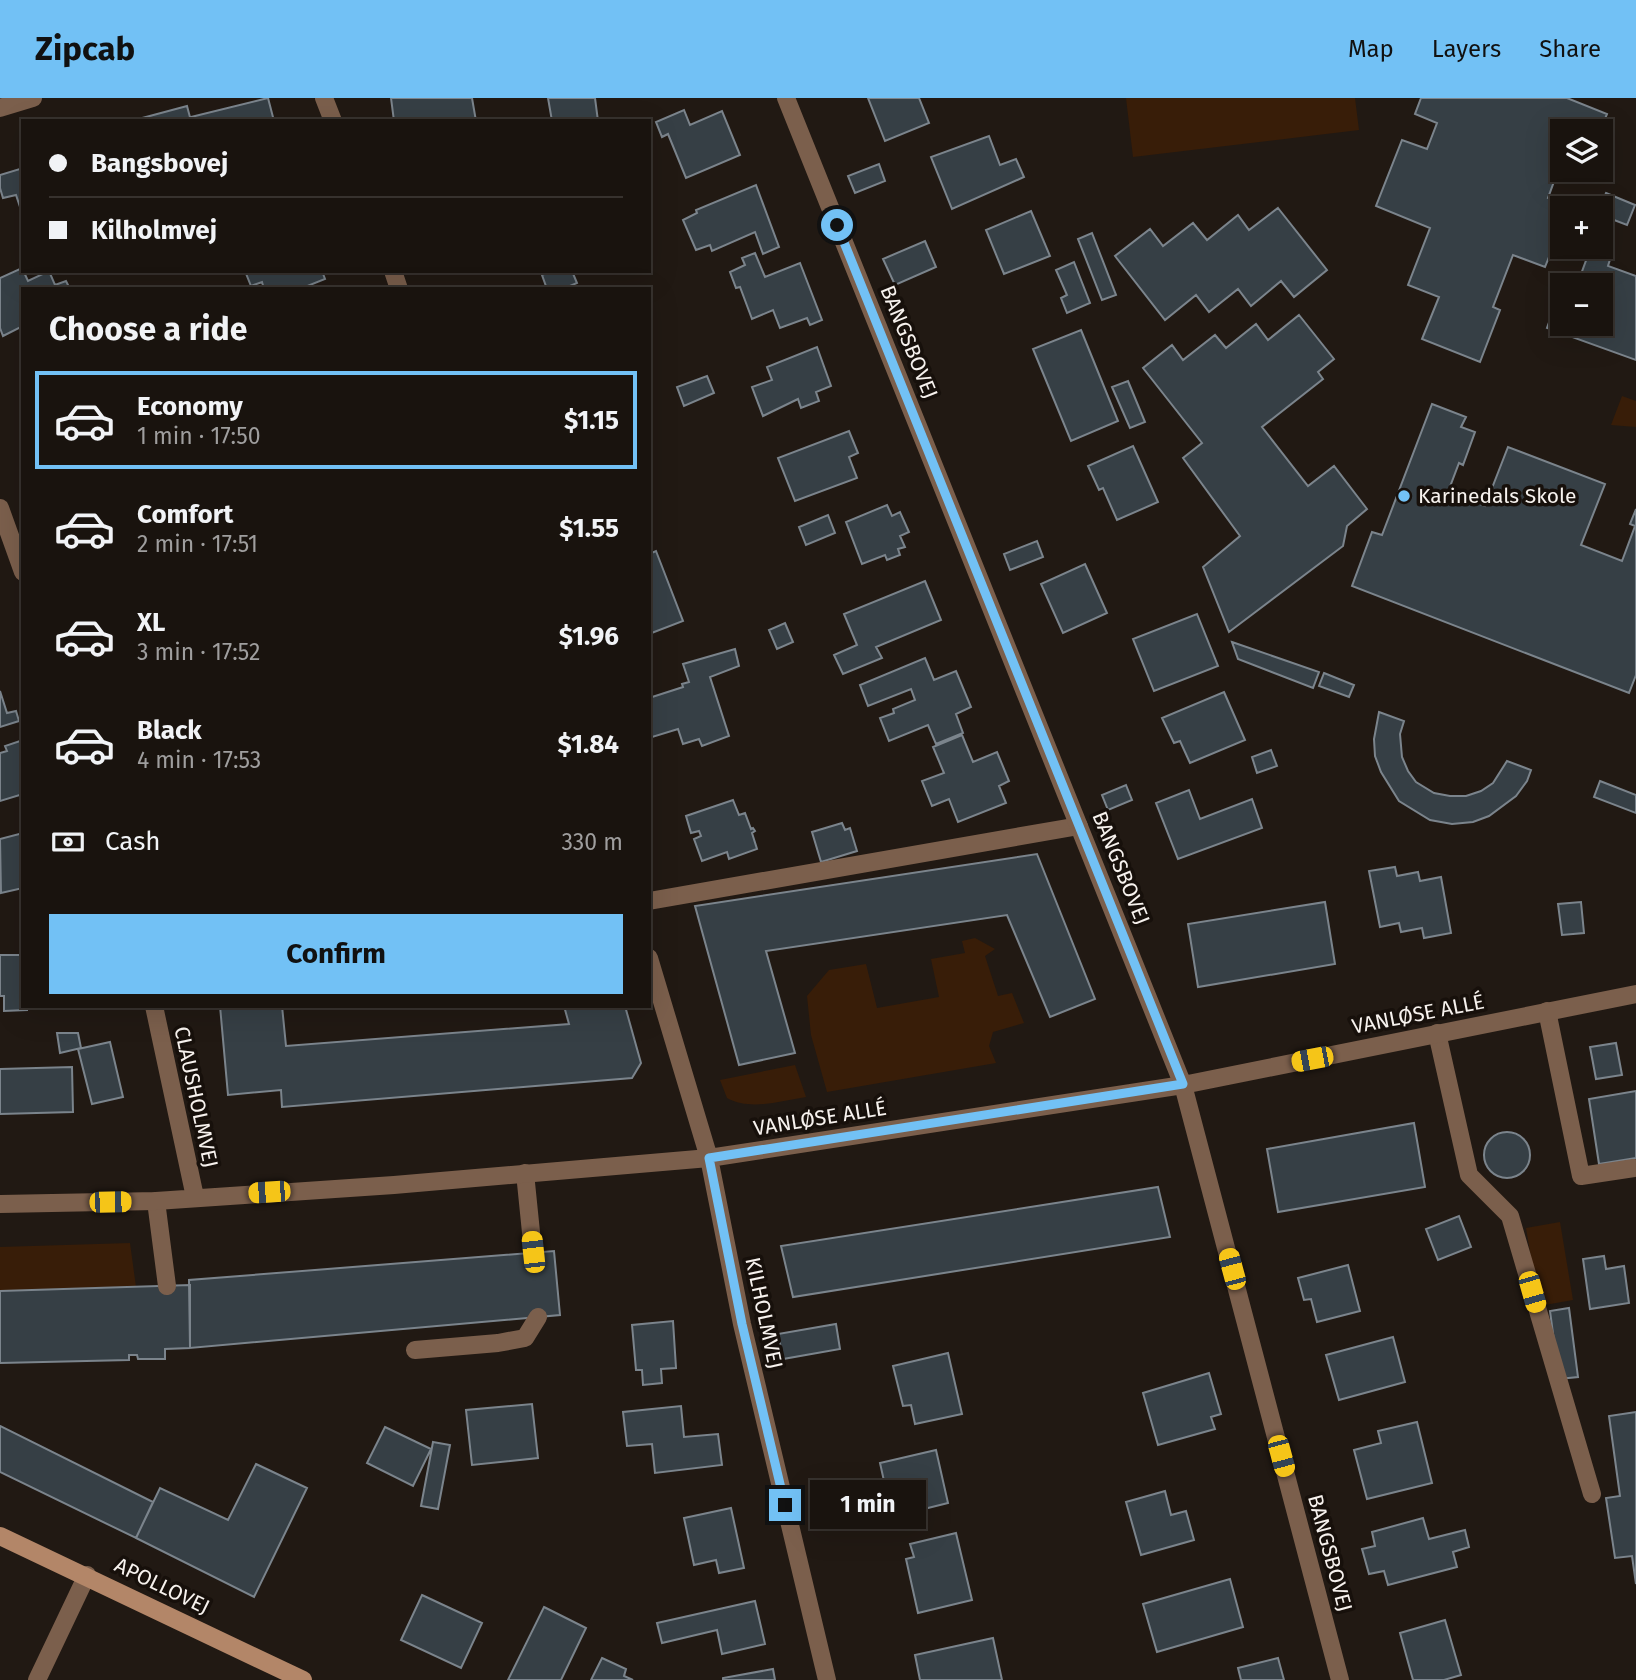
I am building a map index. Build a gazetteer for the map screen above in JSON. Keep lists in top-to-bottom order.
{
  "streets": {
    "street": [
      "BANGSBOVEJ",
      "VANLØSE ALLÉ",
      "CLAUSHOLMVEJ",
      "KILHOLMVEJ",
      "APOLLOVEJ"
    ]
  },
  "crossings": [
    ["BANGSBOVEJ", "VANLØSE ALLÉ"],
    ["VANLØSE ALLÉ", "CLAUSHOLMVEJ"],
    ["VANLØSE ALLÉ", "KILHOLMVEJ"]
  ],
  "places": ["Karinedals Skole"],
  "page": {
    "header": "Zipcab",
    "nav": ["Map", "Layers", "Share"],
    "map_buttons": ["+", "−"],
    "banner": ["Bangsbovej", "Kilholmvej"],
    "heading": "Choose a ride",
    "list": [
      {
        "name": "Economy",
        "note": "1 min · 17:50",
        "value": "$1.15"
      },
      {
        "name": "Comfort",
        "note": "2 min · 17:51",
        "value": "$1.55"
      },
      {
        "name": "XL",
        "note": "3 min · 17:52",
        "value": "$1.96"
      },
      {
        "name": "Black",
        "note": "4 min · 17:53",
        "value": "$1.84"
      }
    ],
    "pay": ["Cash", "330 m"],
    "buttons": "Confirm",
    "bubble": "1 min"
  }
}
